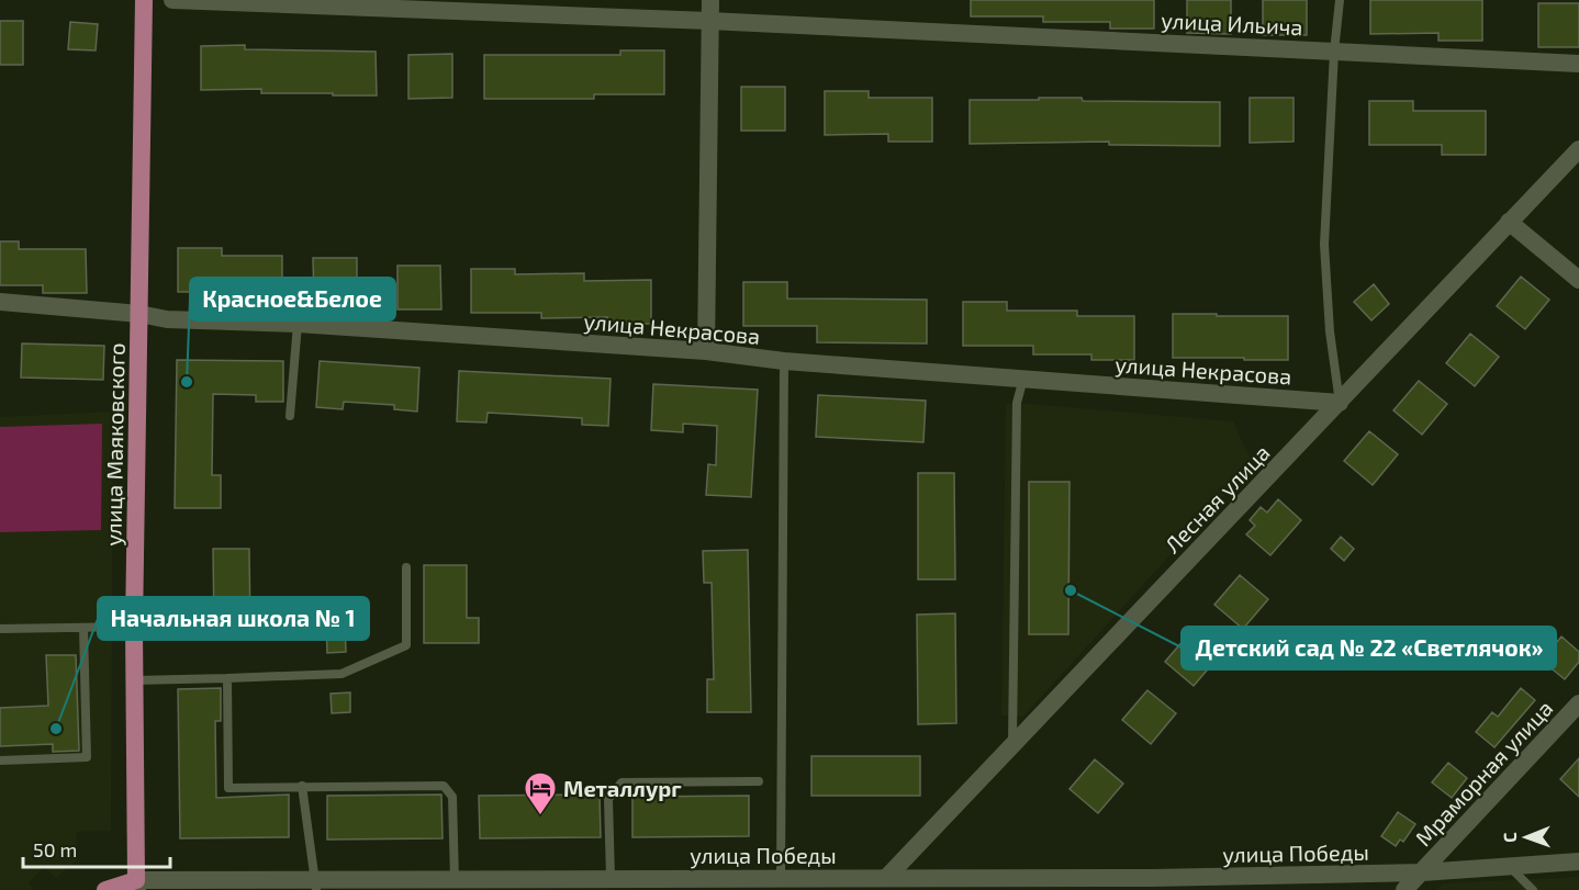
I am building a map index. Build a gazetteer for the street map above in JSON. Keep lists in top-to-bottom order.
{
  "streets": {
    "main road": ["улица Маяковского", "улица Победы"],
    "street": [
      "улица Ильича",
      "улица Некрасова",
      "Лесная улица",
      "Мраморная улица"
    ]
  },
  "crossings": [
    ["улица Некрасова", "улица Маяковского"],
    ["улица Некрасова", "Лесная улица"],
    ["улица Маяковского", "улица Победы"],
    ["Лесная улица", "улица Победы"],
    ["Мраморная улица", "улица Победы"]
  ],
  "places": {
    "other": ["Красное&Белое", "Детский сад № 22 «Светлячок»", "Начальная школа № 1"],
    "hotel": ["Металлург"]
  },
  "scale_bar": "50 m",
  "north": "left"
}
